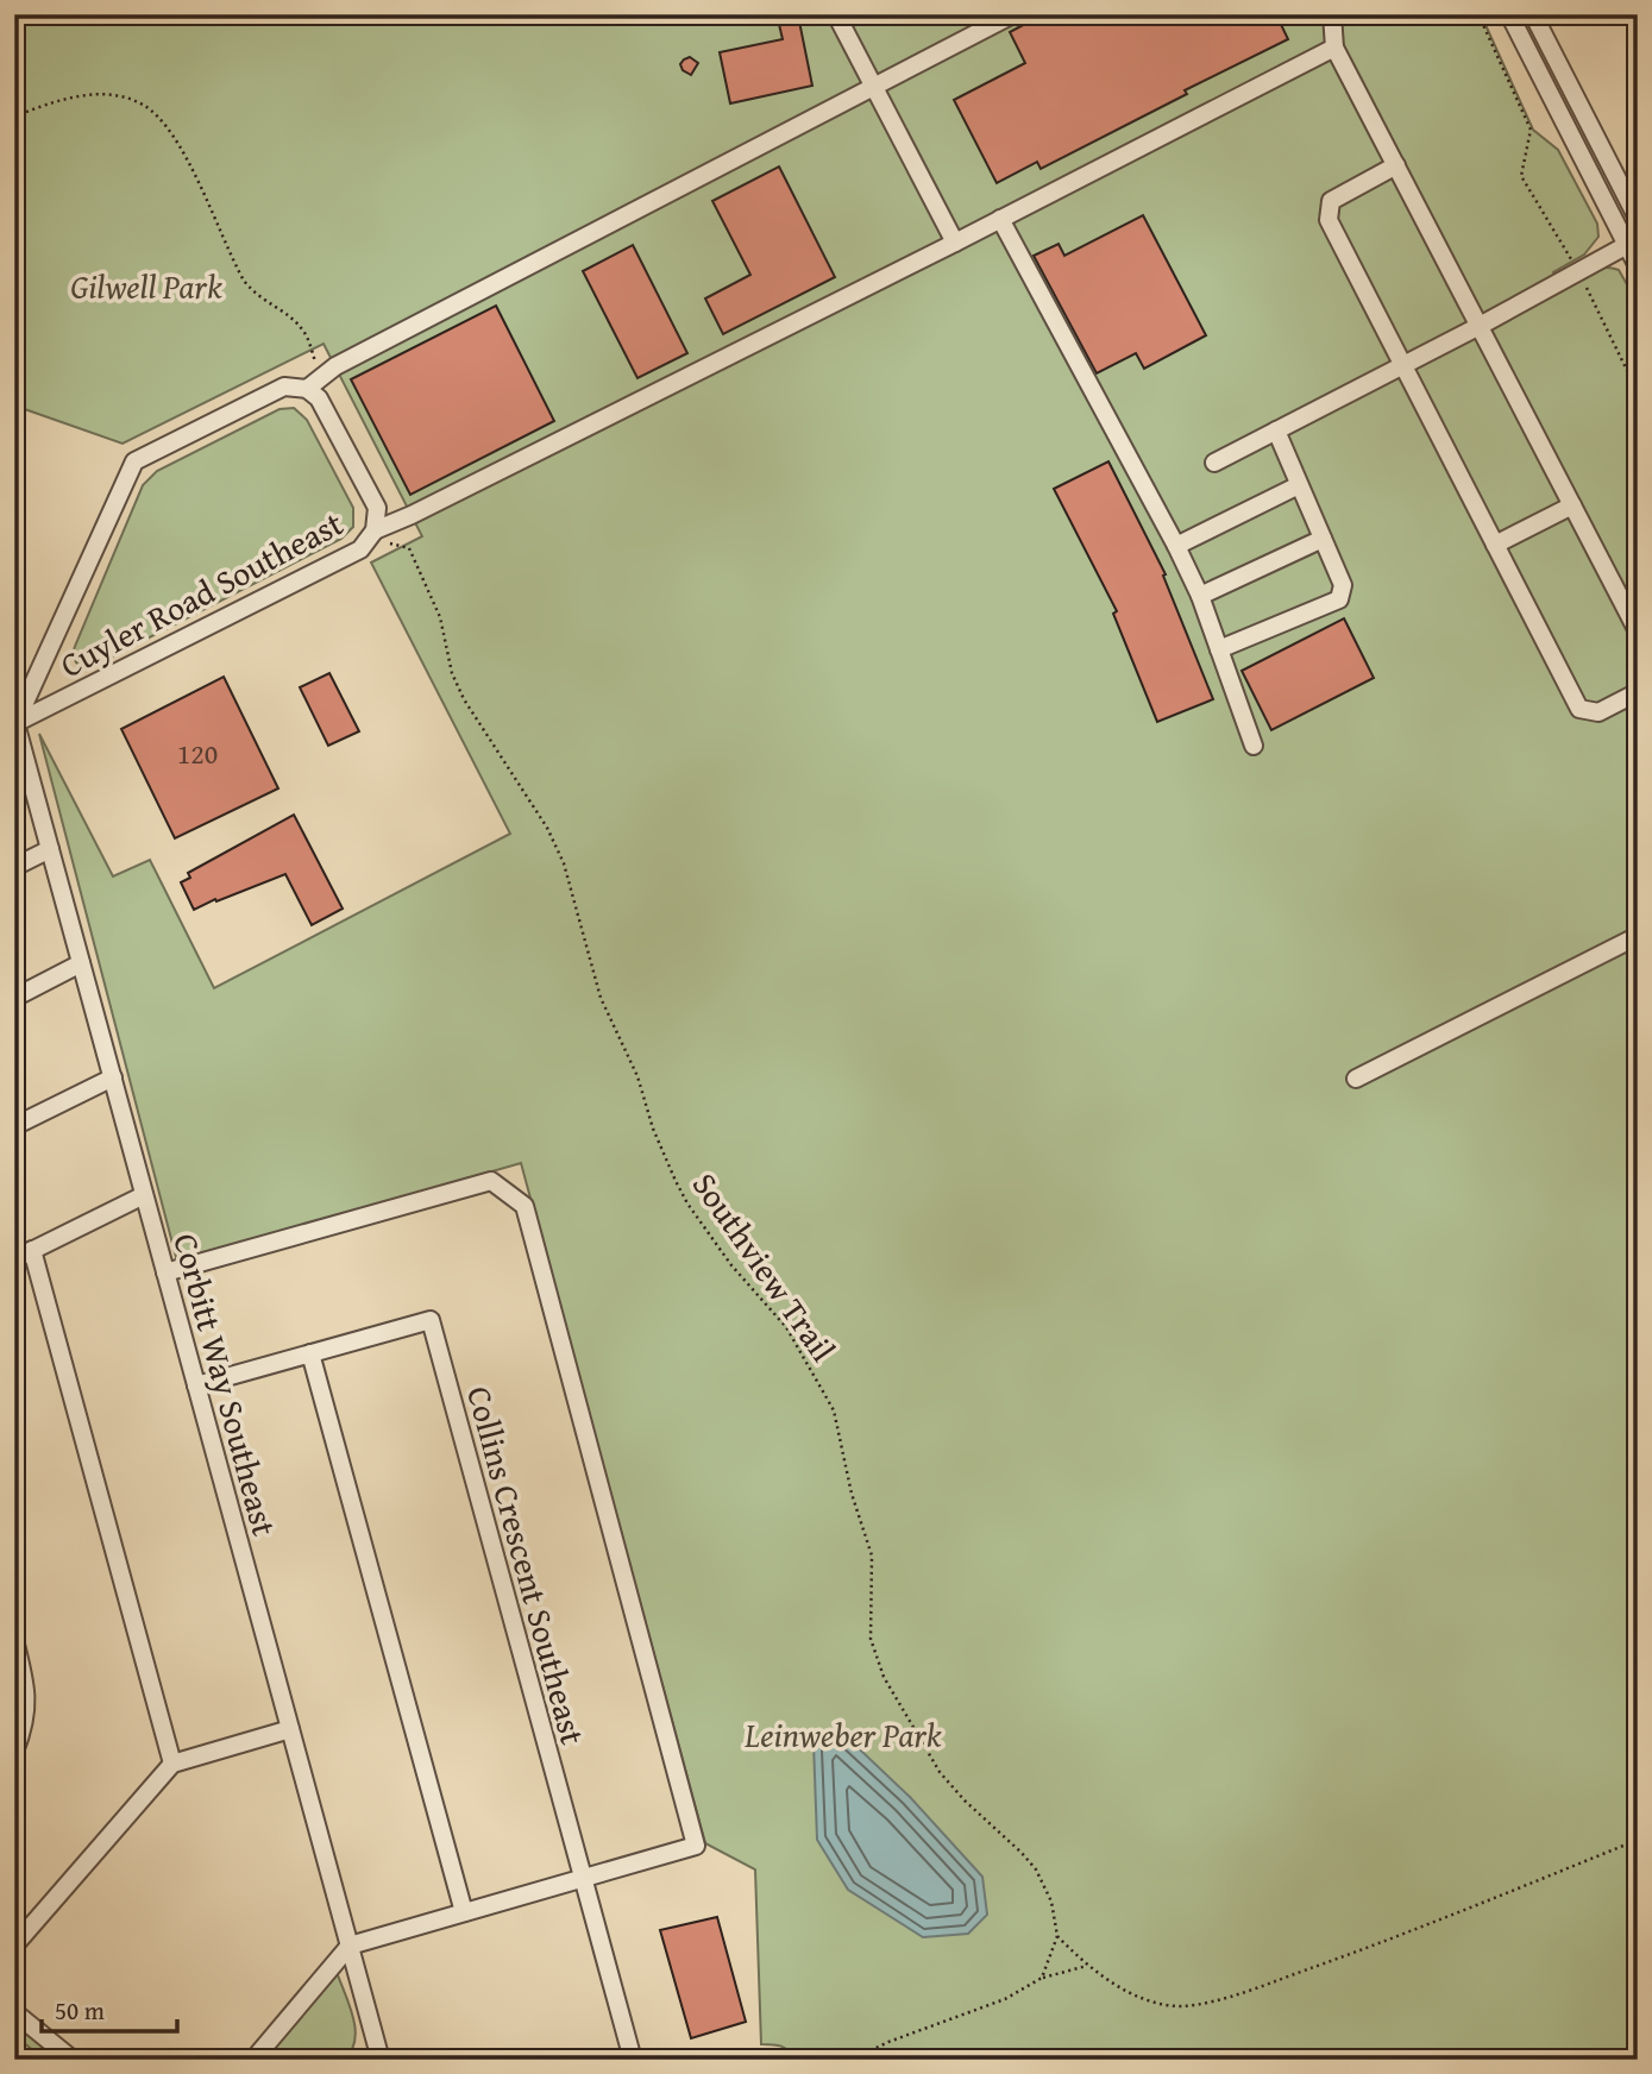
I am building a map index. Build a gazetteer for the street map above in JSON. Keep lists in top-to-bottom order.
{
  "streets": {
    "street": ["Cuyler Road Southeast", "Corbitt Way Southeast", "Collins Crescent Southeast"],
    "path": ["Southview Trail"]
  },
  "crossings": [
    ["Cuyler Road Southeast", "Southview Trail"],
    ["Cuyler Road Southeast", "Corbitt Way Southeast"],
    ["Corbitt Way Southeast", "Collins Crescent Southeast"]
  ],
  "parks": ["Gilwell Park", "Leinweber Park"],
  "house_numbers": ["120"],
  "scale_bar": "50 m"
}
